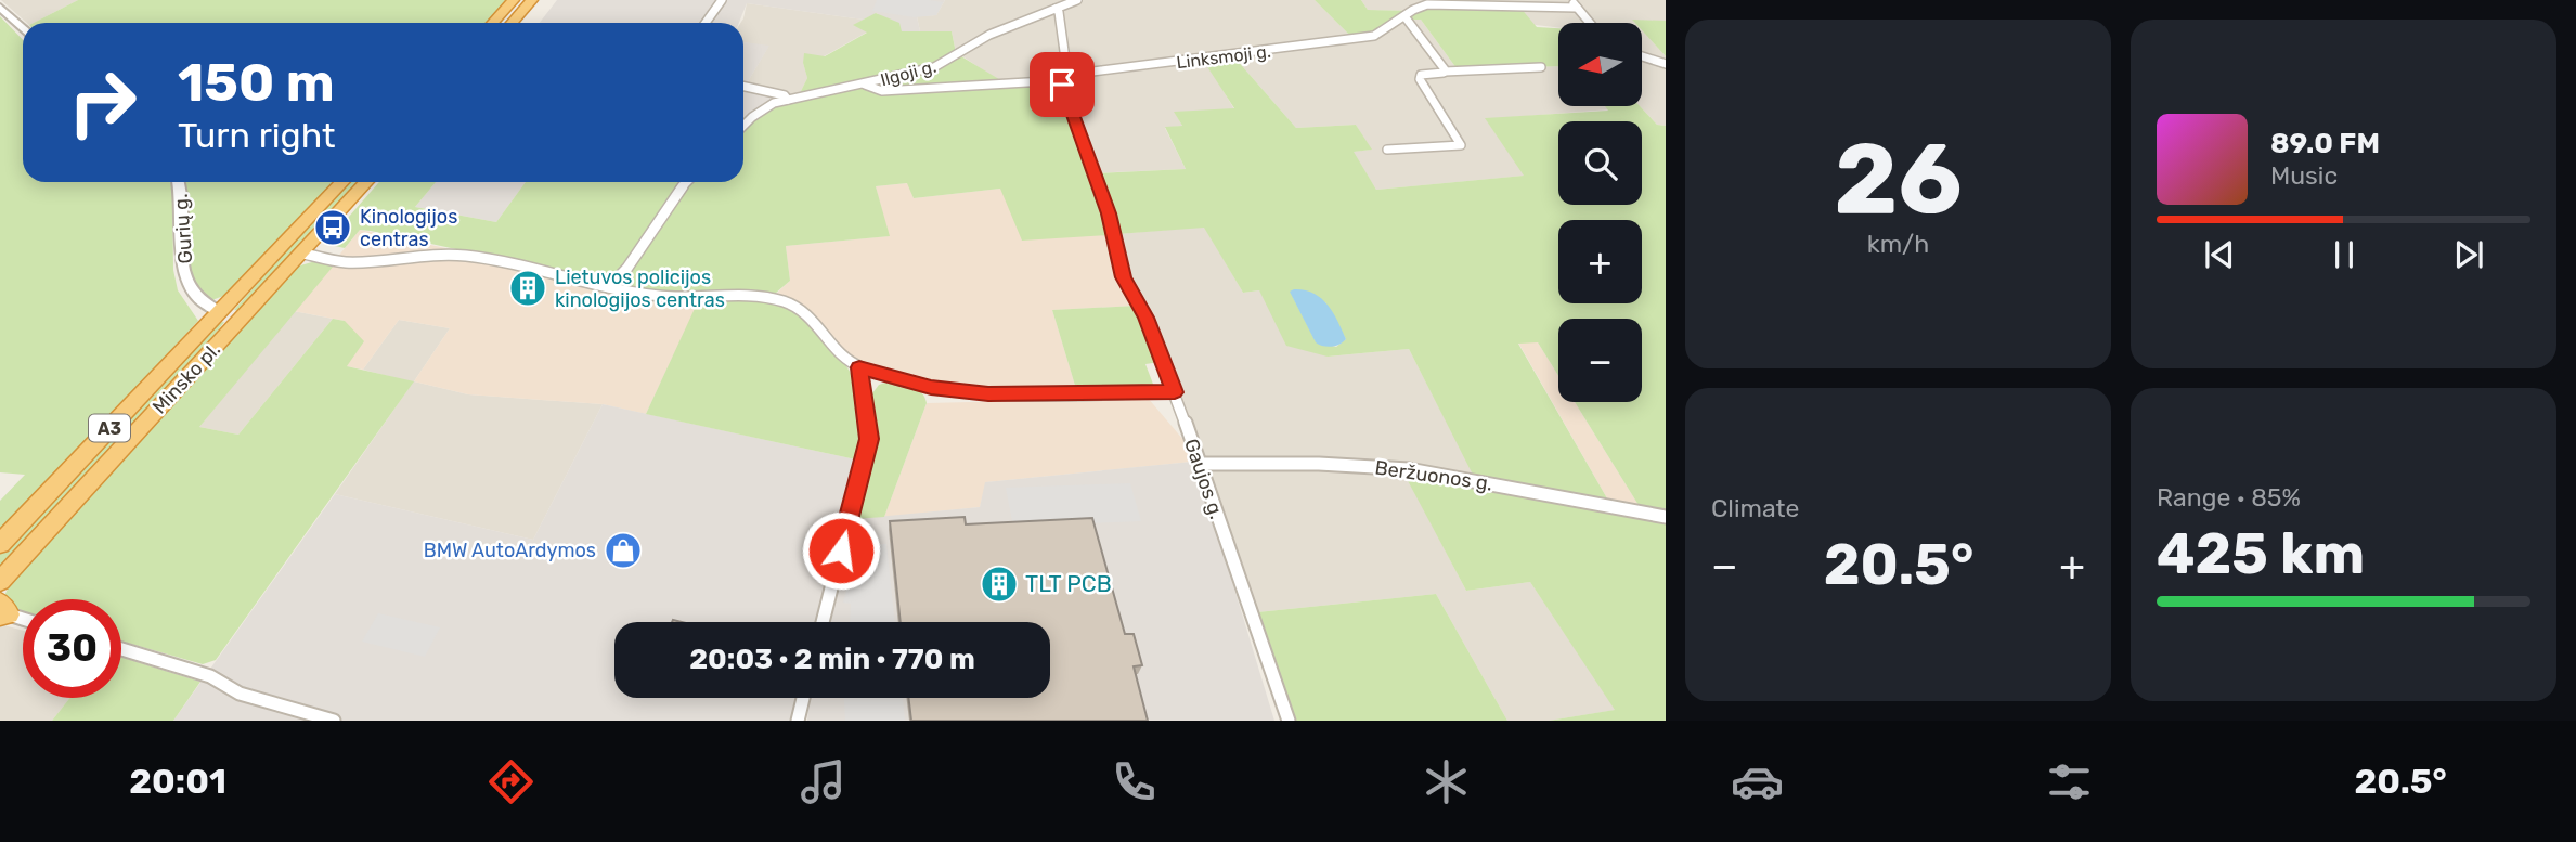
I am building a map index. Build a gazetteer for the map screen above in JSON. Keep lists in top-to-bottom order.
{
  "streets": {
    "highway": ["Minsko pl.", "A3"],
    "street": [
      "Linksmoji g.",
      "Ilgoji g.",
      "Gurių g.",
      "Beržuonos g.",
      "Gaujos g."
    ]
  },
  "crossings": [
    ["Linksmoji g.", "Ilgoji g."],
    ["Linksmoji g.", "Gaujos g."],
    ["Ilgoji g.", "Gaujos g."],
    ["Gurių g.", "Minsko pl."],
    ["Beržuonos g.", "Gaujos g."]
  ],
  "places": {
    "bus stop": ["Kinologijos centras"],
    "building": ["Lietuvos policijos kinologijos centras", "TLT PCB"],
    "shop": ["BMW AutoArdymos"]
  },
  "north": "left",
  "page": {
    "tile": [
      ["26", "km/h"],
      "Climate",
      ["Range · 85%", "425 km"]
    ],
    "map_buttons": ["+", "−"],
    "turn": ["150 m", "Turn right"],
    "song": ["89.0 FM", "Music"],
    "heat": ["−", "20.5°", "+"],
    "limit": "30",
    "trip": "20:03 · 2 min · 770 m",
    "tabs": ["20:01", "20.5°"]
  }
}
